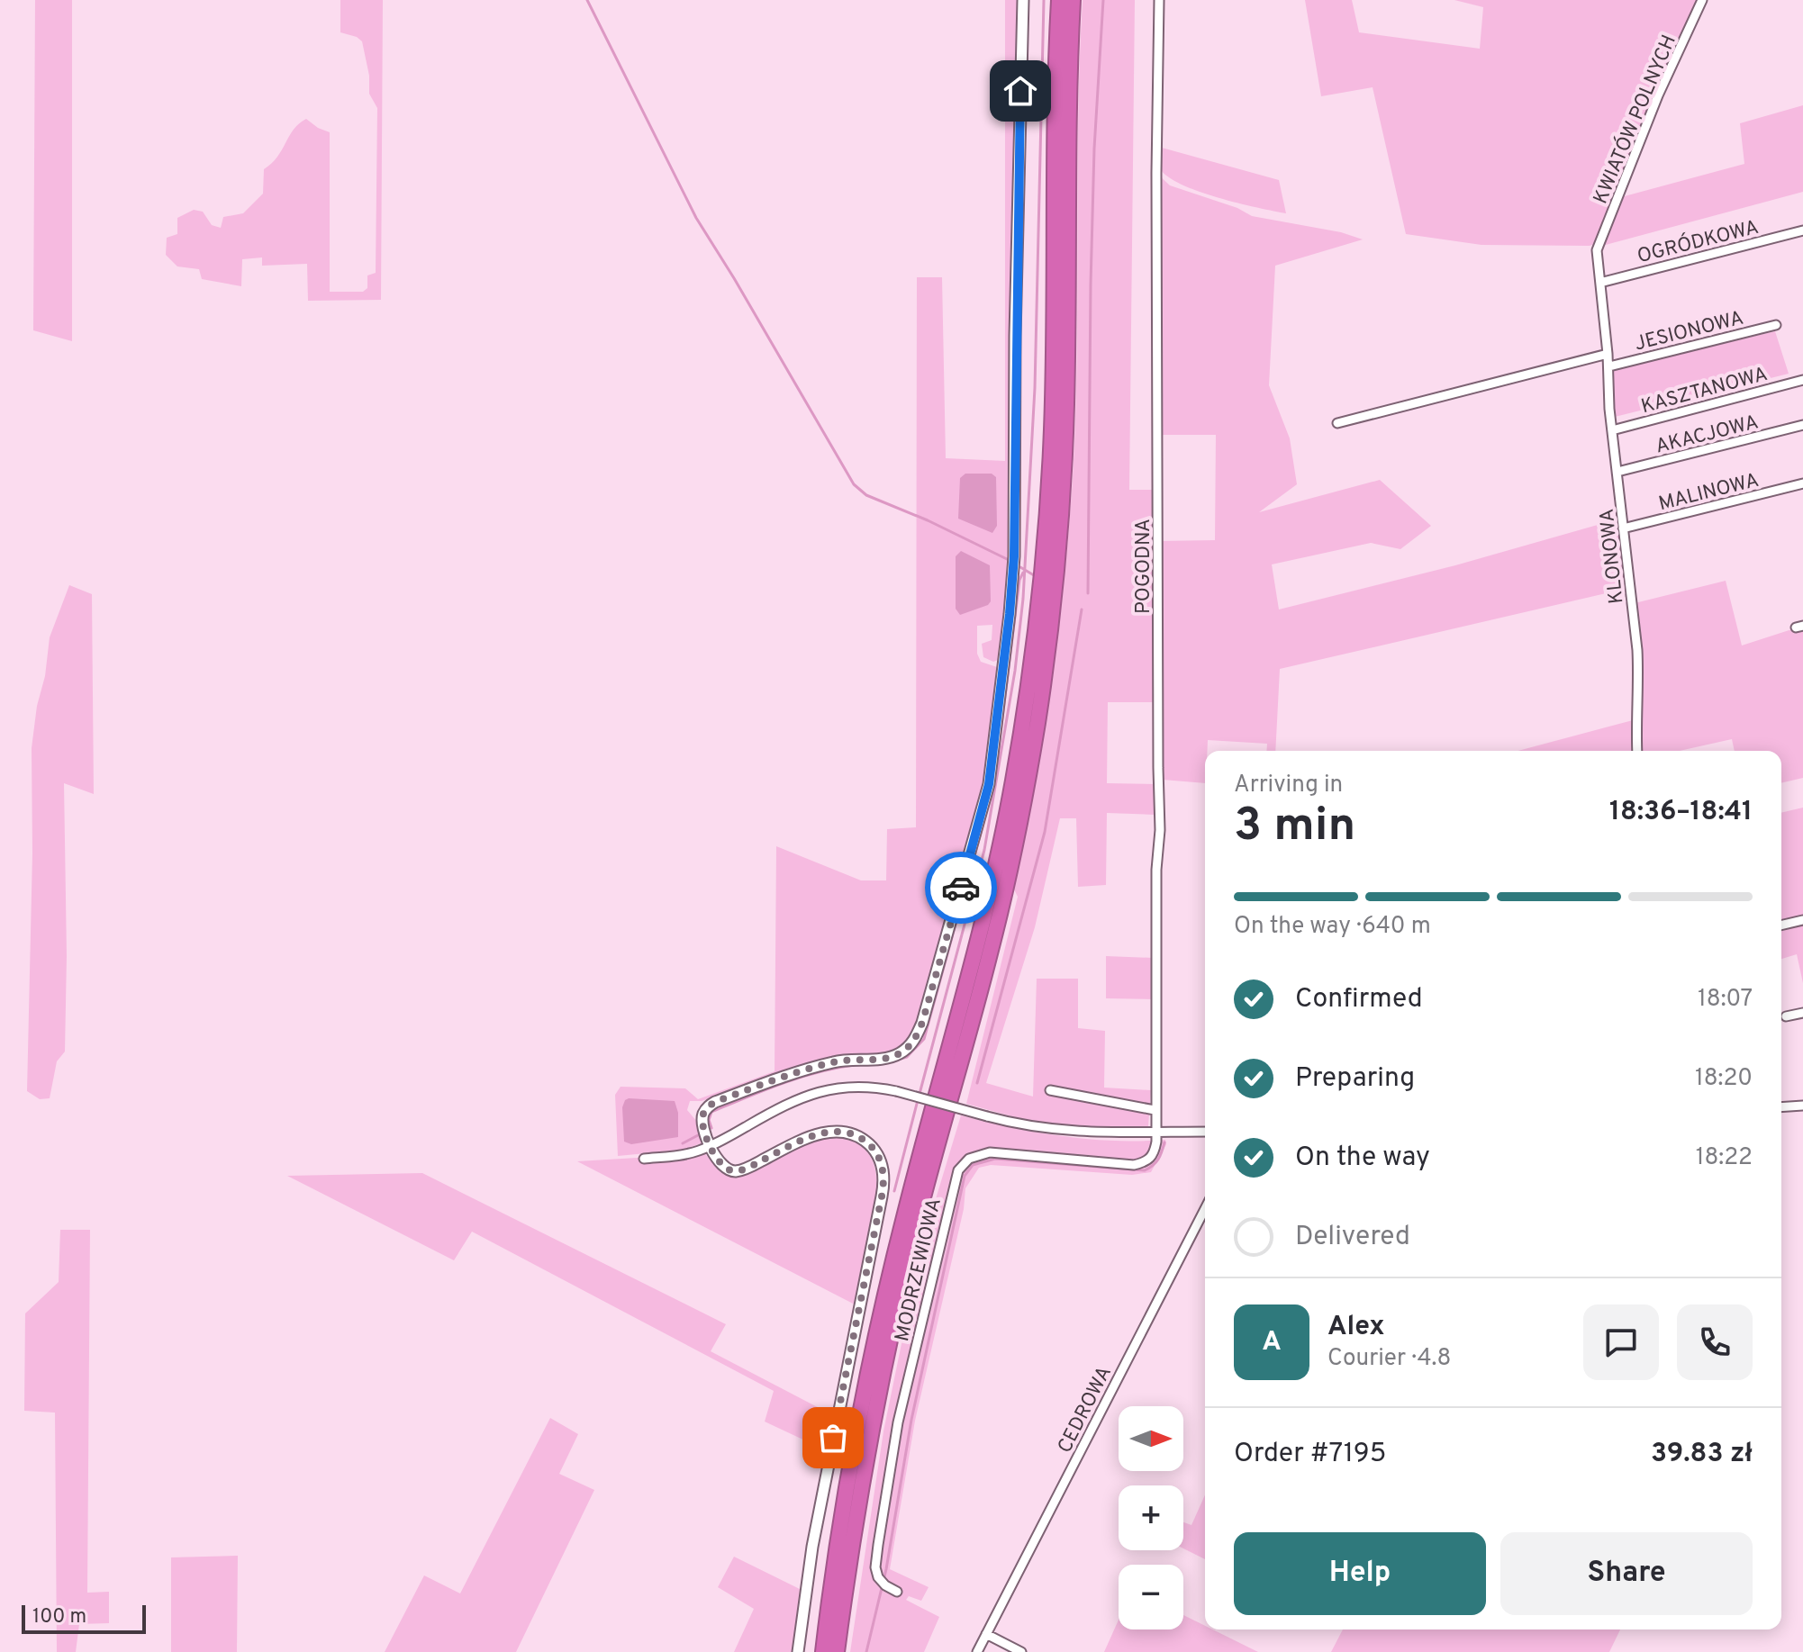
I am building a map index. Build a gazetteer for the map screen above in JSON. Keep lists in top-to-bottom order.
{
  "streets": {
    "street": [
      "KWIATÓW POLNYCH",
      "OGRÓDKOWA",
      "JESIONOWA",
      "KASZTANOWA",
      "AKACJOWA",
      "MALINOWA",
      "KLONOWA",
      "POGODNA",
      "MODRZEWIOWA",
      "CEDROWA"
    ]
  },
  "crossings": [
    ["KWIATÓW POLNYCH", "KLONOWA"],
    ["OGRÓDKOWA", "KLONOWA"],
    ["JESIONOWA", "KLONOWA"],
    ["KASZTANOWA", "KLONOWA"],
    ["AKACJOWA", "KLONOWA"],
    ["MALINOWA", "KLONOWA"],
    ["POGODNA", "MODRZEWIOWA"]
  ],
  "scale_bar": "100 m",
  "north": "right",
  "page": {
    "heading": ["3 min", "Arriving in", "18:36–18:41"],
    "panel": [
      "Alex",
      "Courier · 4.8",
      "Order #7195",
      "39.83 zł"
    ],
    "bar": "On the way · 640 m",
    "list": [
      ["Confirmed", "18:07"],
      ["Preparing", "18:20"],
      ["On the way", "18:22"],
      "Delivered"
    ],
    "round": "A",
    "map_buttons": ["+", "−"],
    "buttons": ["Help", "Share"],
    "scale": "100 m"
  }
}
